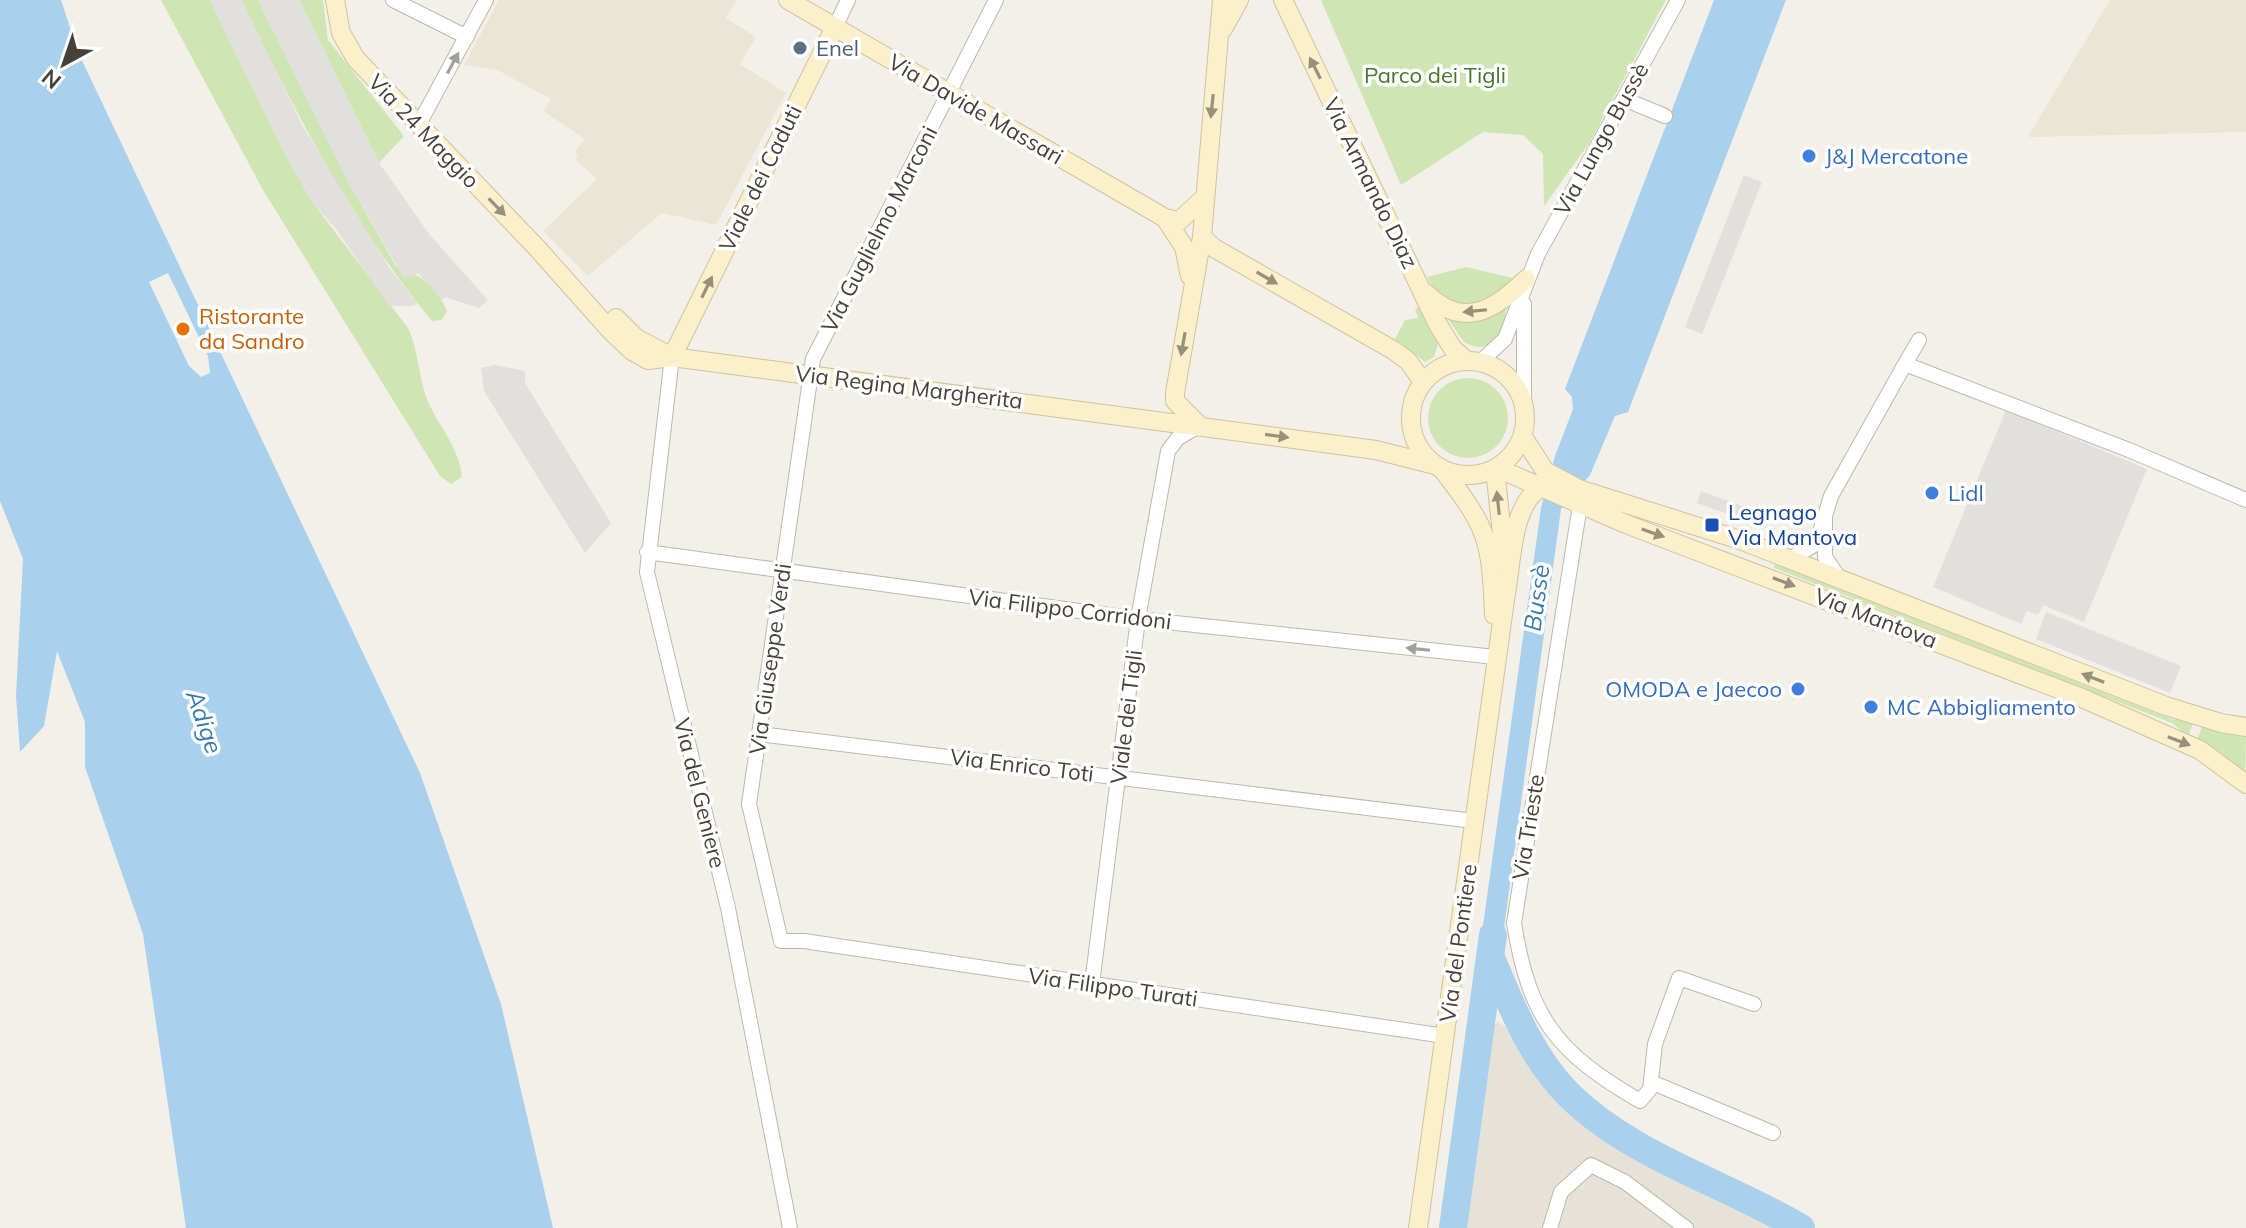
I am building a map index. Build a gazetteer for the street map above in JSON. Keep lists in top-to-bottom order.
{
  "streets": {
    "street": [
      "Via Davide Massari",
      "Via 24 Maggio",
      "Via Lungo Bussè",
      "Viale dei Caduti",
      "Via Armando Diaz",
      "Via Guglielmo Marconi",
      "Via Regina Margherita",
      "Via Filippo Corridoni",
      "Via Mantova",
      "Via Giuseppe Verdi",
      "Viale dei Tigli",
      "Via Enrico Toti",
      "Via del Geniere",
      "Via Trieste",
      "Via del Pontiere",
      "Via Filippo Turati"
    ]
  },
  "crossings": [
    ["Via Davide Massari", "Viale dei Caduti"],
    ["Via Davide Massari", "Via Guglielmo Marconi"],
    ["Via 24 Maggio", "Viale dei Caduti"],
    ["Via 24 Maggio", "Via Regina Margherita"],
    ["Via 24 Maggio", "Via del Geniere"],
    ["Via Lungo Bussè", "Via Armando Diaz"],
    ["Via Lungo Bussè", "Via Regina Margherita"],
    ["Via Lungo Bussè", "Via Mantova"],
    ["Via Lungo Bussè", "Via del Pontiere"],
    ["Viale dei Caduti", "Via Regina Margherita"],
    ["Viale dei Caduti", "Via del Geniere"],
    ["Via Armando Diaz", "Via Regina Margherita"],
    ["Via Armando Diaz", "Via Mantova"],
    ["Via Armando Diaz", "Via del Pontiere"],
    ["Via Guglielmo Marconi", "Via Regina Margherita"],
    ["Via Guglielmo Marconi", "Via Giuseppe Verdi"],
    ["Via Regina Margherita", "Via Mantova"],
    ["Via Regina Margherita", "Via Giuseppe Verdi"],
    ["Via Regina Margherita", "Via del Geniere"],
    ["Via Regina Margherita", "Via del Pontiere"],
    ["Via Filippo Corridoni", "Via Giuseppe Verdi"],
    ["Via Filippo Corridoni", "Viale dei Tigli"],
    ["Via Filippo Corridoni", "Via del Geniere"],
    ["Via Filippo Corridoni", "Via del Pontiere"],
    ["Via Mantova", "Via Trieste"],
    ["Via Mantova", "Via del Pontiere"],
    ["Via Giuseppe Verdi", "Via Enrico Toti"],
    ["Via Giuseppe Verdi", "Via Filippo Turati"],
    ["Viale dei Tigli", "Via Enrico Toti"],
    ["Viale dei Tigli", "Via Filippo Turati"],
    ["Via Enrico Toti", "Via del Pontiere"],
    ["Via del Pontiere", "Via Filippo Turati"]
  ],
  "one_way": [
    "Via 24 Maggio",
    "Viale dei Caduti",
    "Via Armando Diaz",
    "Via Filippo Corridoni"
  ],
  "water": ["Bussè", "Adige"],
  "parks": ["Parco dei Tigli"],
  "places": {
    "other": [
      "Enel",
      "J&J Mercatone",
      "Ristorante da Sandro",
      "Lidl",
      "OMODA e Jaecoo",
      "MC Abbigliamento"
    ],
    "transit": ["Legnago Via Mantova"]
  },
  "north": "bottom left"
}
